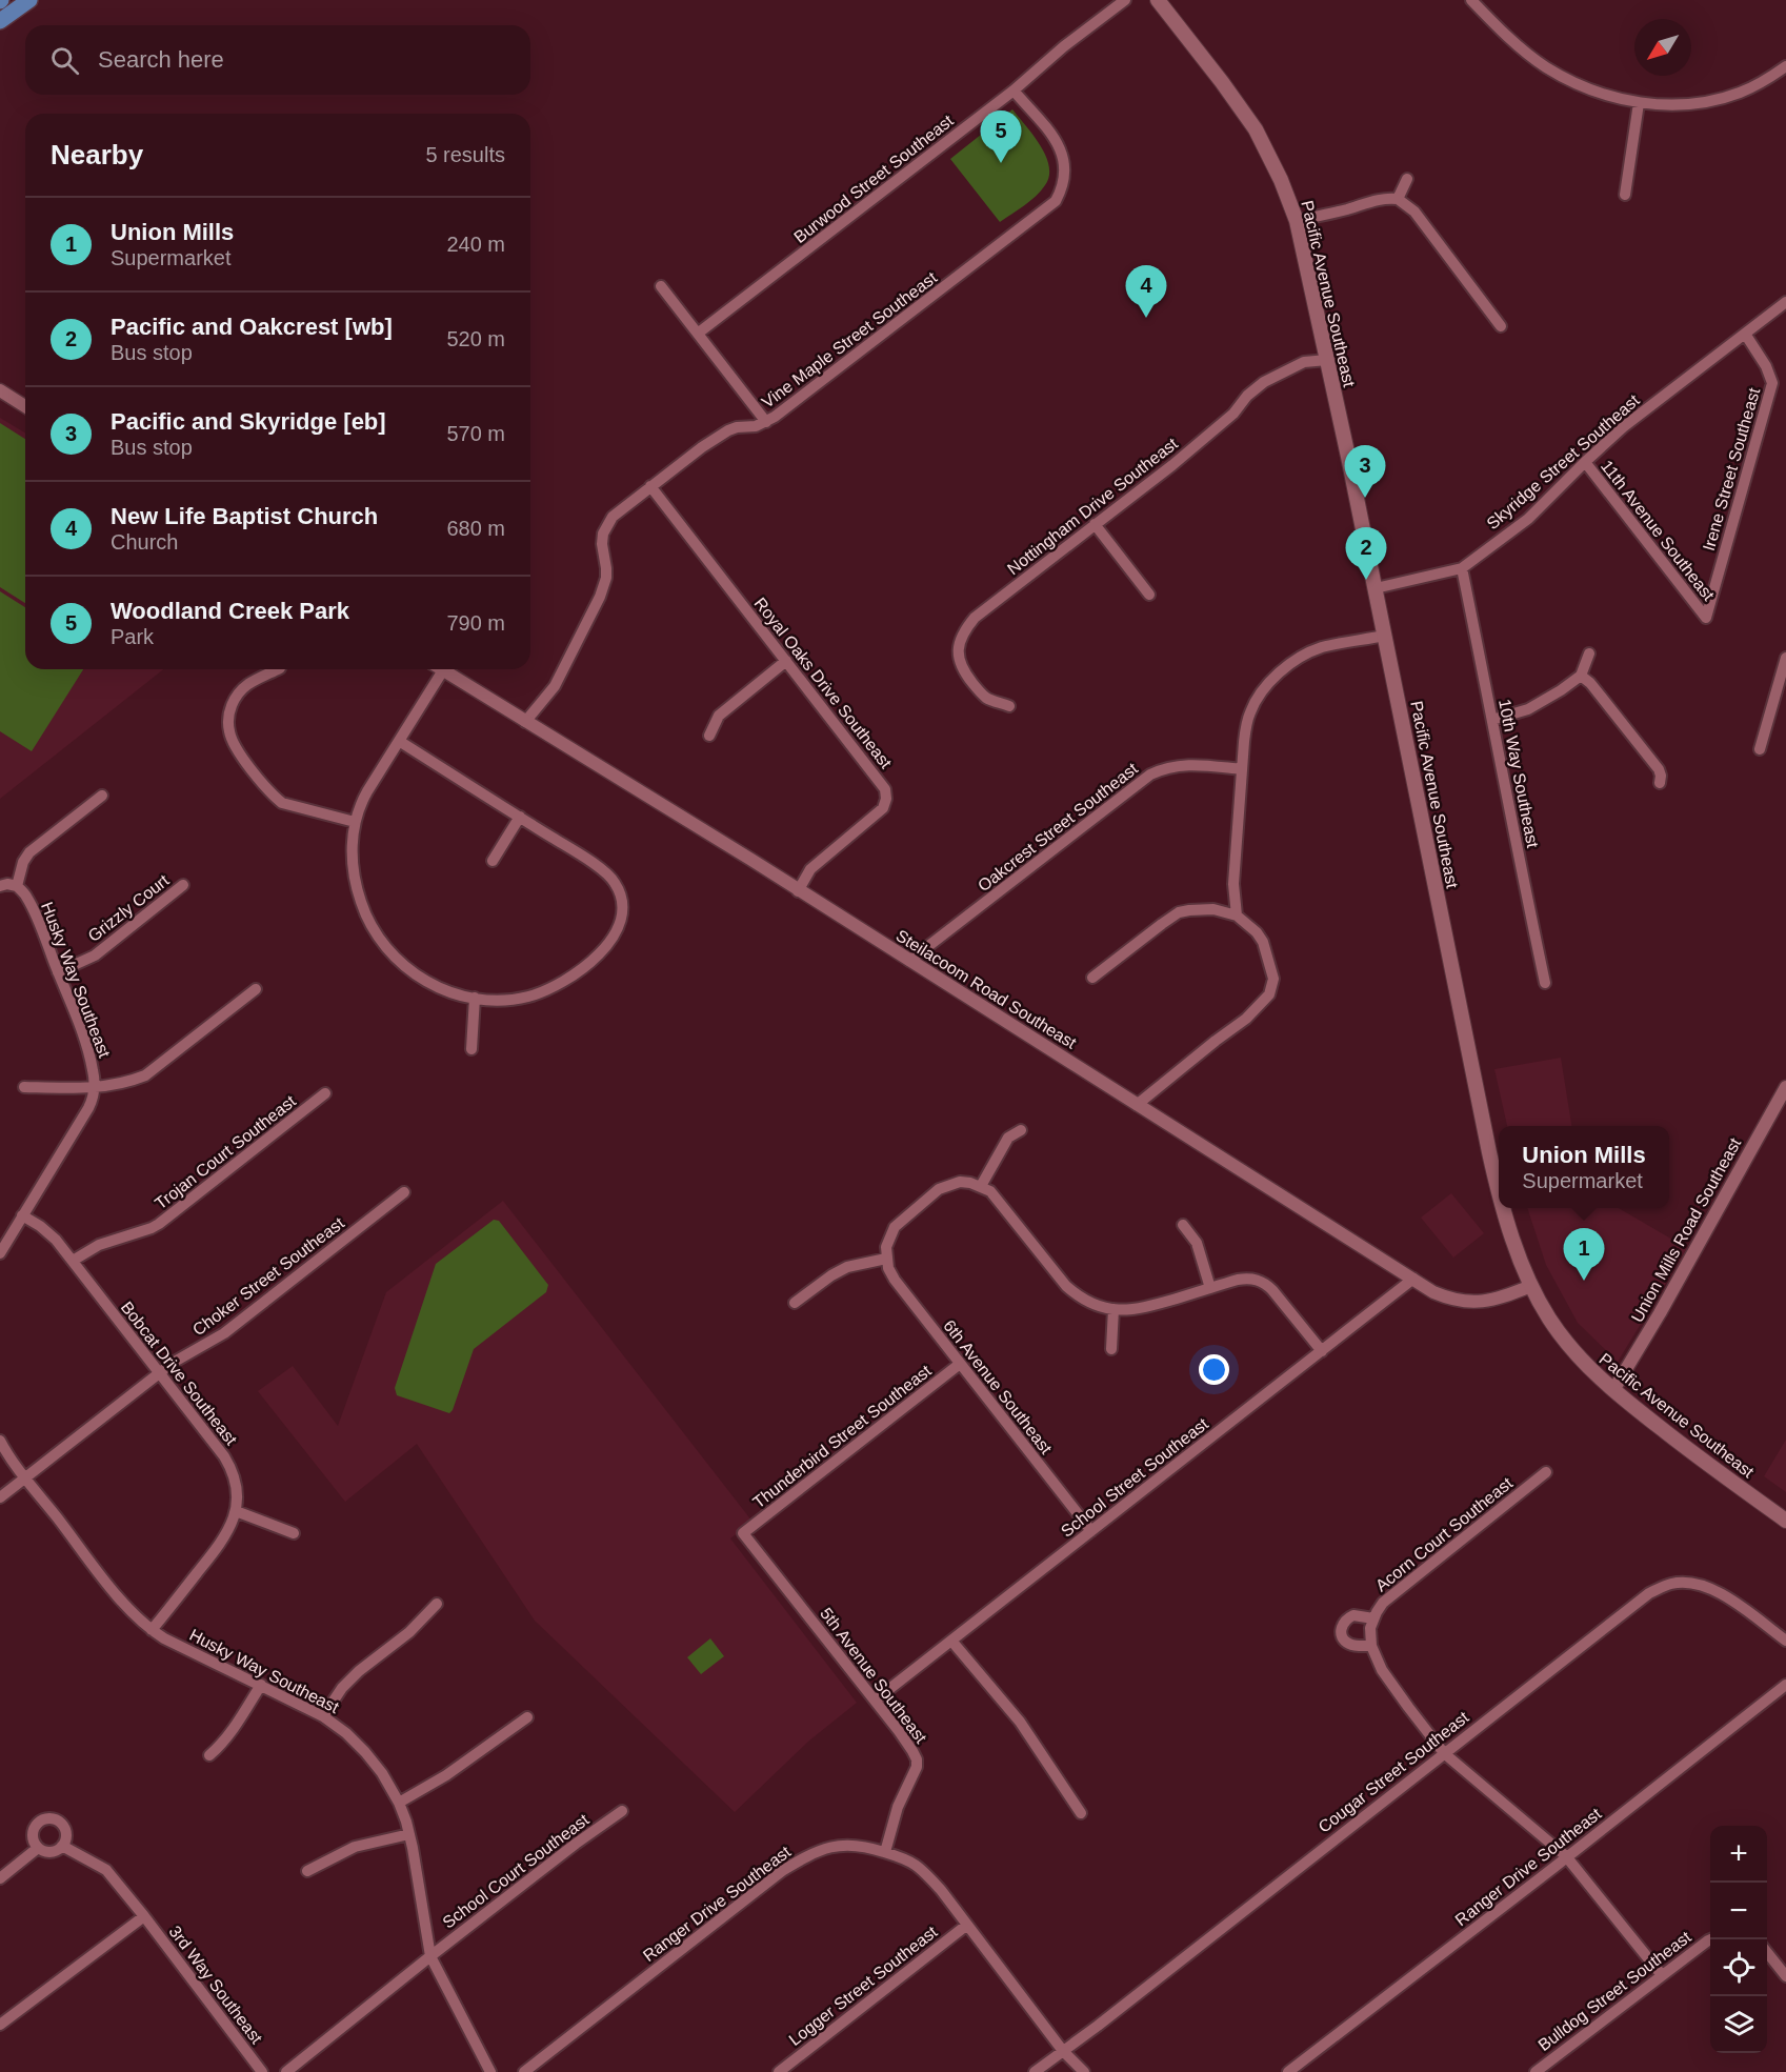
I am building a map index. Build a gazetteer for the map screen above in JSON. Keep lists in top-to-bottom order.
{
  "streets": {
    "main road": ["Pacific Avenue Southeast"],
    "street": [
      "Burwood Street Southeast",
      "Vine Maple Street Southeast",
      "Skyridge Street Southeast",
      "Irene Street Southeast",
      "Nottingham Drive Southeast",
      "11th Avenue Southeast",
      "Royal Oaks Drive Southeast",
      "10th Way Southeast",
      "Oakcrest Street Southeast",
      "Grizzly Court",
      "Husky Way Southeast",
      "Steilacoom Road Southeast",
      "Trojan Court Southeast",
      "Union Mills Road Southeast",
      "Choker Street Southeast",
      "Bobcat Drive Southeast",
      "6th Avenue Southeast",
      "Thunderbird Street Southeast",
      "School Street Southeast",
      "Acorn Court Southeast",
      "5th Avenue Southeast",
      "Cougar Street Southeast",
      "Ranger Drive Southeast",
      "School Court Southeast",
      "3rd Way Southeast",
      "Logger Street Southeast",
      "Bulldog Street Southeast"
    ]
  },
  "crossings": [
    ["Burwood Street Southeast", "Vine Maple Street Southeast"],
    ["Pacific Avenue Southeast", "Skyridge Street Southeast"],
    ["Pacific Avenue Southeast", "Nottingham Drive Southeast"],
    ["Pacific Avenue Southeast", "Steilacoom Road Southeast"],
    ["Pacific Avenue Southeast", "Union Mills Road Southeast"],
    ["Vine Maple Street Southeast", "Royal Oaks Drive Southeast"],
    ["Vine Maple Street Southeast", "Steilacoom Road Southeast"],
    ["Skyridge Street Southeast", "Irene Street Southeast"],
    ["Skyridge Street Southeast", "11th Avenue Southeast"],
    ["Skyridge Street Southeast", "10th Way Southeast"],
    ["Irene Street Southeast", "11th Avenue Southeast"],
    ["Royal Oaks Drive Southeast", "Steilacoom Road Southeast"],
    ["Oakcrest Street Southeast", "Steilacoom Road Southeast"],
    ["Grizzly Court", "Husky Way Southeast"],
    ["Husky Way Southeast", "Choker Street Southeast"],
    ["Husky Way Southeast", "Bobcat Drive Southeast"],
    ["Husky Way Southeast", "School Court Southeast"],
    ["Steilacoom Road Southeast", "School Street Southeast"],
    ["Trojan Court Southeast", "Bobcat Drive Southeast"],
    ["Choker Street Southeast", "Bobcat Drive Southeast"],
    ["6th Avenue Southeast", "Thunderbird Street Southeast"],
    ["6th Avenue Southeast", "School Street Southeast"],
    ["Thunderbird Street Southeast", "5th Avenue Southeast"],
    ["School Street Southeast", "5th Avenue Southeast"],
    ["5th Avenue Southeast", "Ranger Drive Southeast"],
    ["Cougar Street Southeast", "Ranger Drive Southeast"],
    ["Ranger Drive Southeast", "Logger Street Southeast"]
  ],
  "north": "bottom left",
  "page": {
    "search": "Search here",
    "pins": [
      "5",
      "4",
      "3",
      "2",
      "1"
    ],
    "heading": ["Nearby", "5 results"],
    "list": [
      {
        "mark": "1",
        "name": "Union Mills",
        "note": "Supermarket",
        "value": "240 m"
      },
      {
        "mark": "2",
        "name": "Pacific and Oakcrest [wb]",
        "note": "Bus stop",
        "value": "520 m"
      },
      {
        "mark": "3",
        "name": "Pacific and Skyridge [eb]",
        "note": "Bus stop",
        "value": "570 m"
      },
      {
        "mark": "4",
        "name": "New Life Baptist Church",
        "note": "Church",
        "value": "680 m"
      },
      {
        "mark": "5",
        "name": "Woodland Creek Park",
        "note": "Park",
        "value": "790 m"
      }
    ],
    "popup": ["Union Mills", "Supermarket"],
    "map_buttons": ["+", "−"]
  }
}
